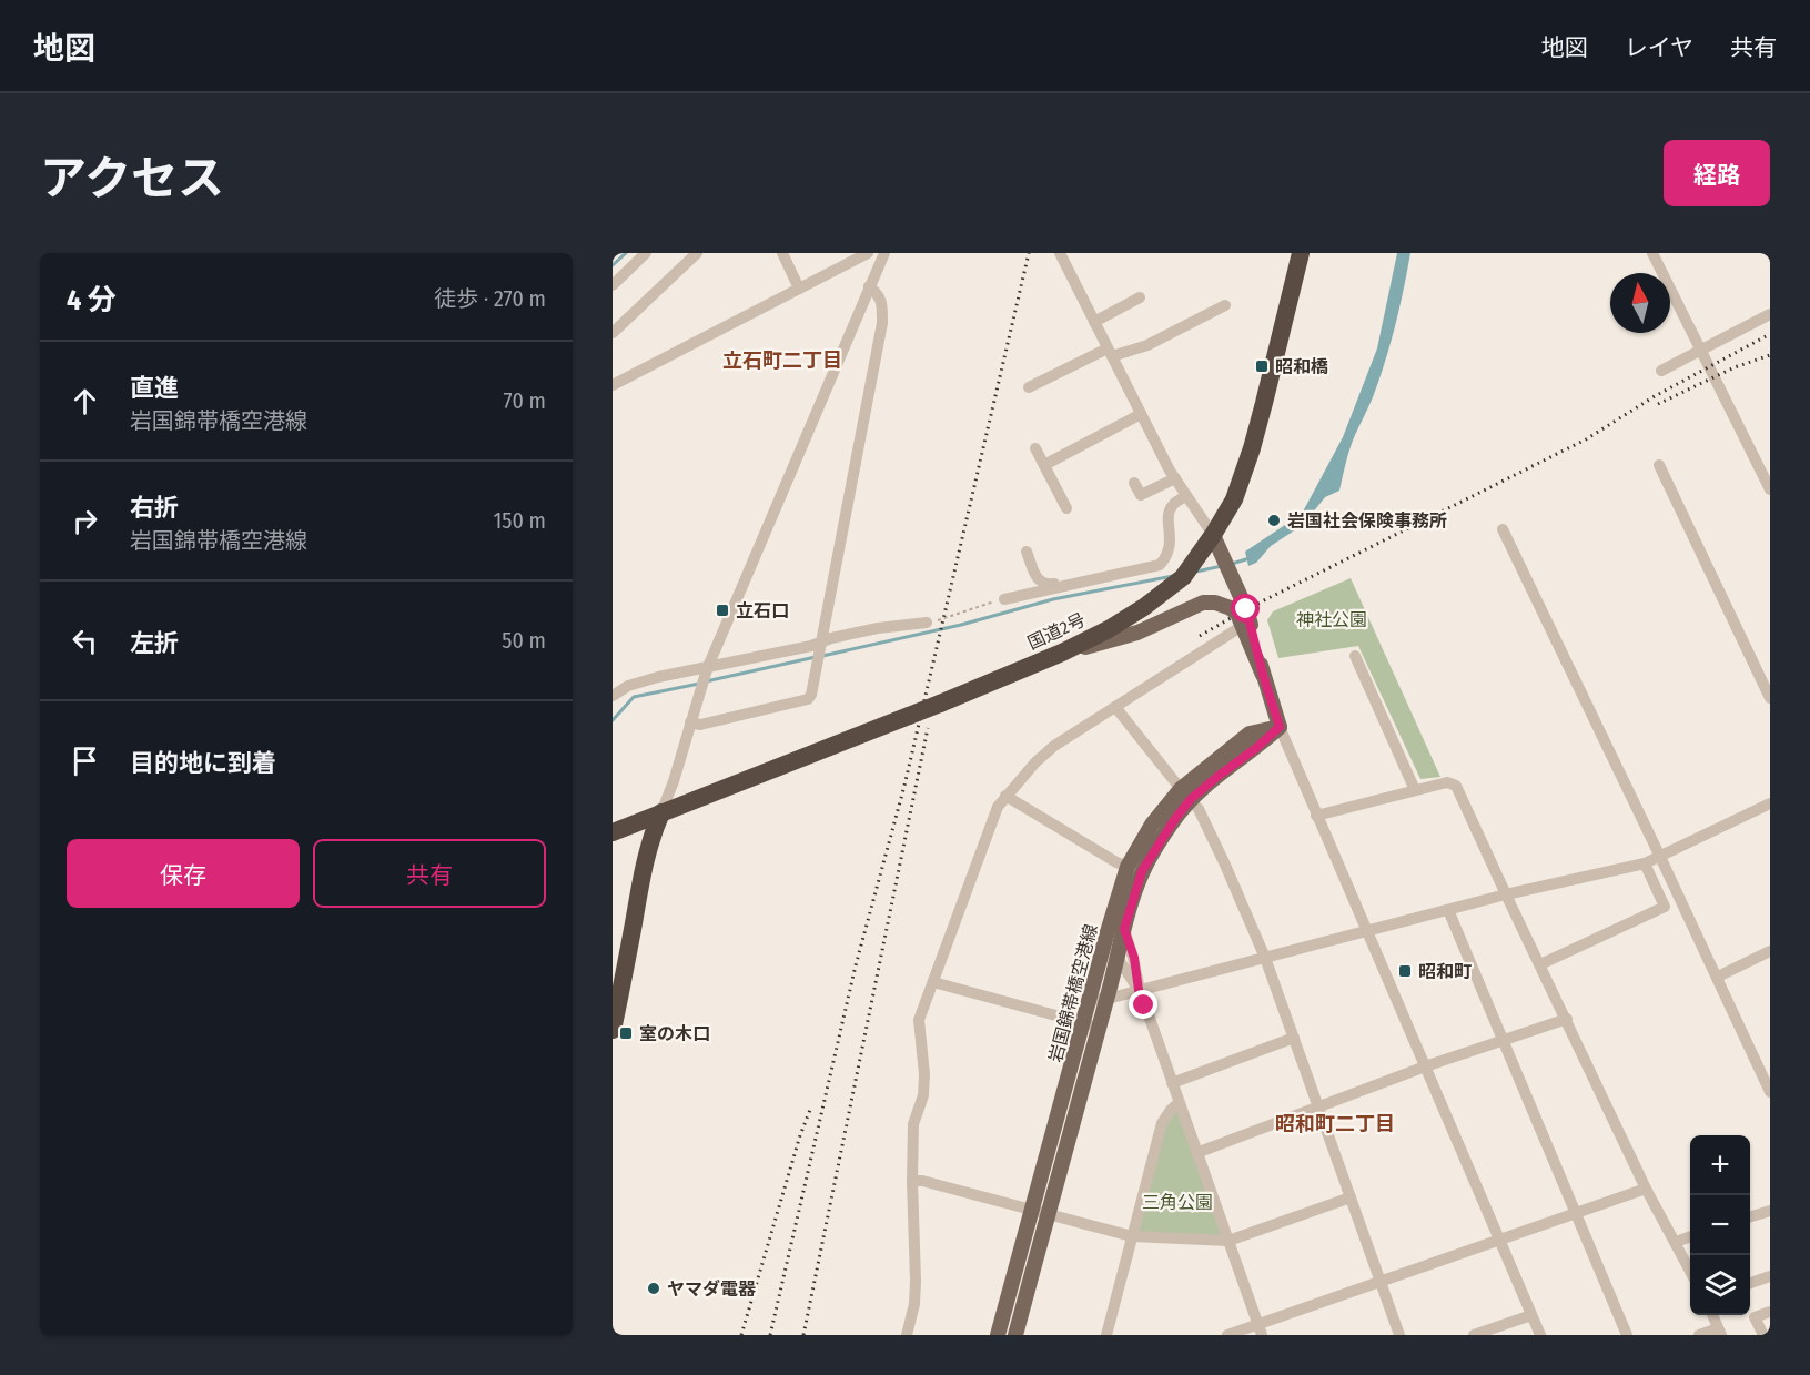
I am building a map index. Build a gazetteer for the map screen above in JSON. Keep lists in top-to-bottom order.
{
  "streets": {
    "highway": ["国道2号"],
    "main road": ["岩国錦帯橋空港線"]
  },
  "districts": ["立石町二丁目", "昭和町二丁目"],
  "parks": ["神社公園", "三角公園"],
  "places": {
    "transit": [
      "昭和橋",
      "立石口",
      "昭和町",
      "室の木口"
    ],
    "other": ["岩国社会保険事務所", "ヤマダ電器"]
  },
  "north": "top",
  "page": {
    "header": "地図",
    "nav": ["地図", "レイヤ", "共有"],
    "title": "アクセス",
    "buttons": [
      "経路",
      ["保存", "共有"]
    ],
    "heading": ["4 分", "徒歩 · 270 m"],
    "list": [
      ["直進", "岩国錦帯橋空港線", "70 m"],
      ["右折", "岩国錦帯橋空港線", "150 m"],
      ["左折", "50 m"],
      "目的地に到着"
    ],
    "map_buttons": ["+", "−"]
  }
}
